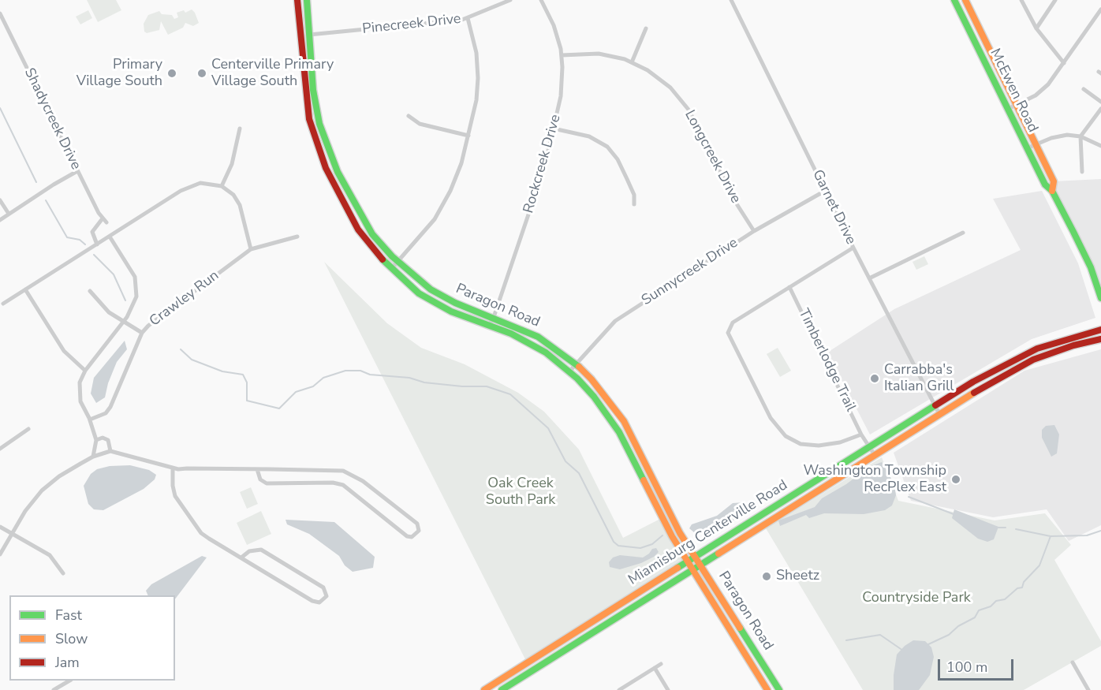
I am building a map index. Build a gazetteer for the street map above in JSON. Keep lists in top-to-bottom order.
{
  "streets": {
    "street": [
      "Pinecreek Drive",
      "McEwen Road",
      "Shadycreek Drive",
      "Longcreek Drive",
      "Rockcreek Drive",
      "Garnet Drive",
      "Sunnycreek Drive",
      "Crawley Run",
      "Paragon Road",
      "Timberlodge Trail",
      "Miamisburg Centerville Road"
    ]
  },
  "crossings": [
    ["Pinecreek Drive", "Paragon Road"],
    ["Longcreek Drive", "Rockcreek Drive"],
    ["Longcreek Drive", "Sunnycreek Drive"],
    ["Rockcreek Drive", "Paragon Road"],
    ["Garnet Drive", "Sunnycreek Drive"],
    ["Garnet Drive", "Miamisburg Centerville Road"],
    ["Sunnycreek Drive", "Paragon Road"],
    ["Paragon Road", "Miamisburg Centerville Road"],
    ["Timberlodge Trail", "Miamisburg Centerville Road"]
  ],
  "parks": ["Oak Creek South Park", "Countryside Park"],
  "places": [
    "Primary Village South",
    "Centerville Primary Village South",
    "Carrabba's Italian Grill",
    "Washington Township RecPlex East",
    "Sheetz"
  ],
  "legend": ["Fast", "Slow", "Jam"],
  "scale_bar": "100 m"
}
